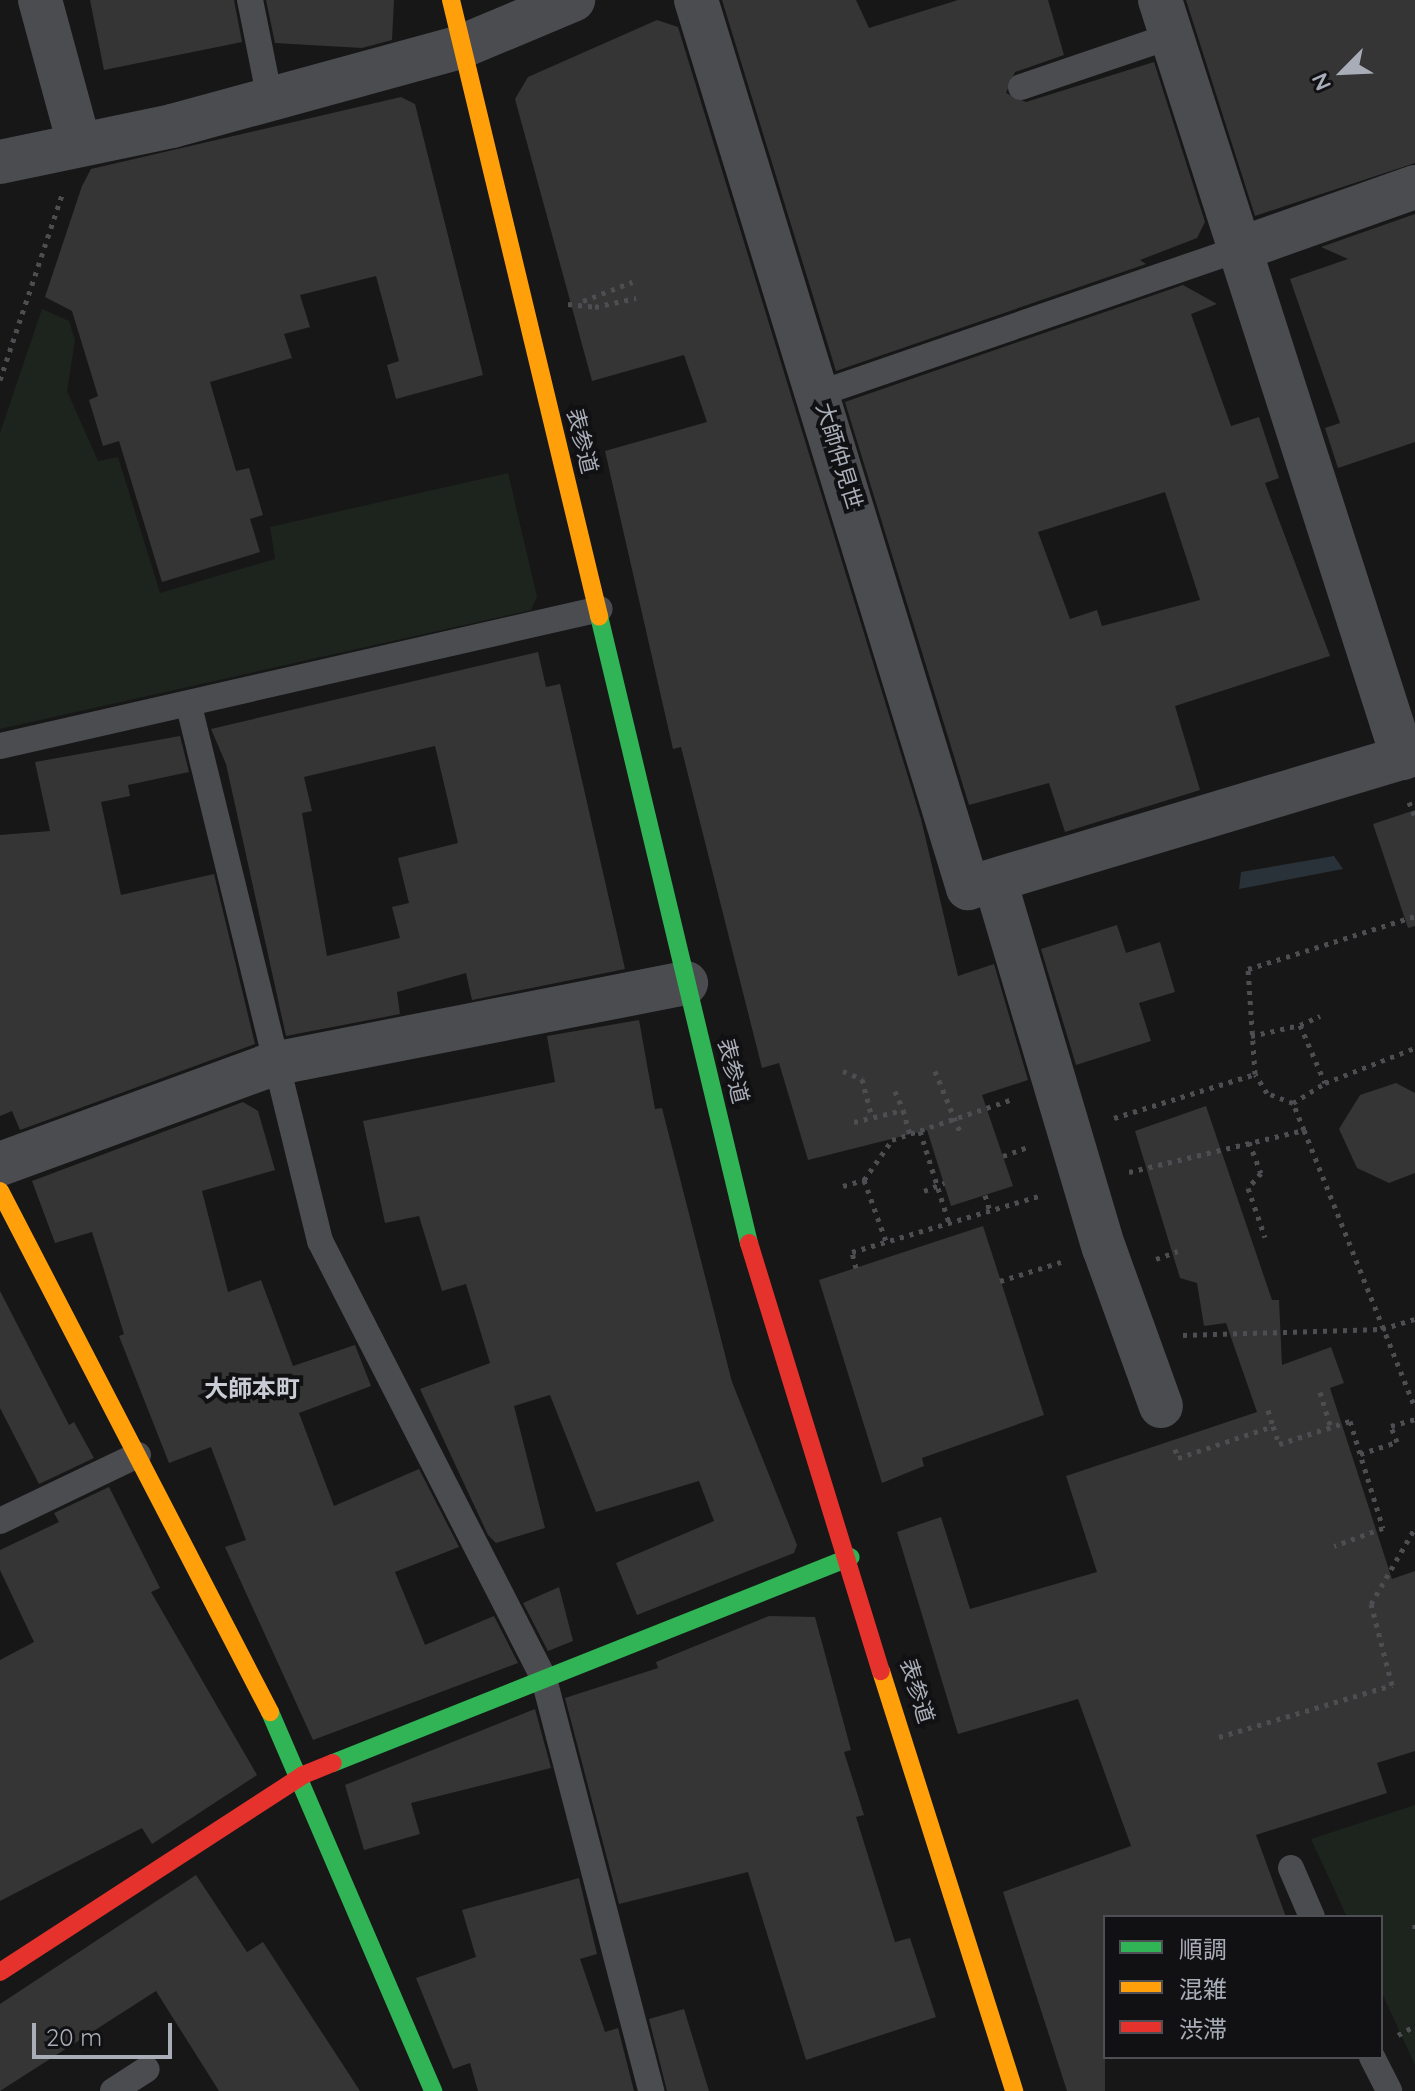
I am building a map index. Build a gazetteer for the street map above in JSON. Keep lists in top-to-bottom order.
{
  "streets": {
    "street": ["表参道", "大師仲見世"]
  },
  "districts": ["大師本町"],
  "legend": ["順調", "混雑", "渋滞"],
  "scale_bar": "20 m",
  "north": "bottom left"
}
